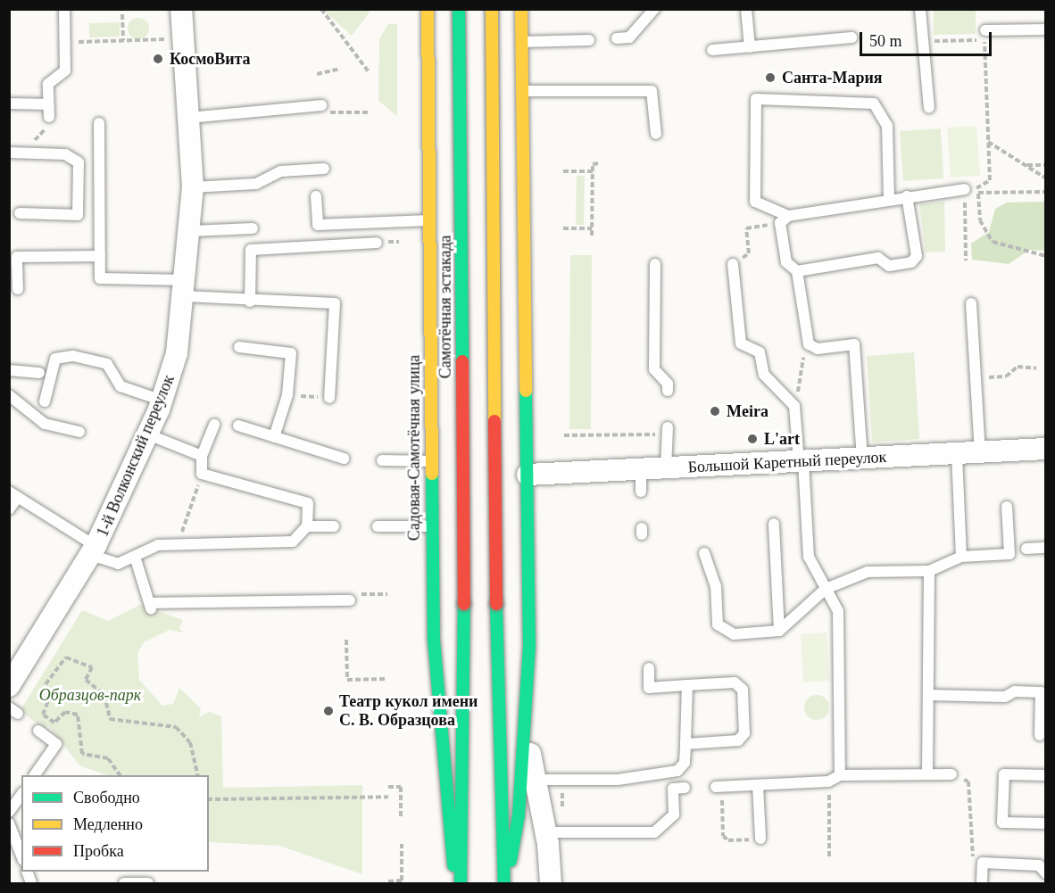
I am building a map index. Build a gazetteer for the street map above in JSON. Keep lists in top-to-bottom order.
{
  "streets": {
    "main road": ["Самотёчная эстакада", "Садовая-Самотёчная улица"],
    "street": ["1-й Волконский переулок", "Большой Каретный переулок"]
  },
  "crossings": [
    ["Самотёчная эстакада", "Садовая-Самотёчная улица"]
  ],
  "parks": ["Образцов-парк"],
  "places": [
    "КосмоВита",
    "Санта-Мария",
    "Meira",
    "L'art",
    "Театр кукол имени С. В. Образцова"
  ],
  "legend": ["Свободно", "Медленно", "Пробка"],
  "scale_bar": "50 m"
}
